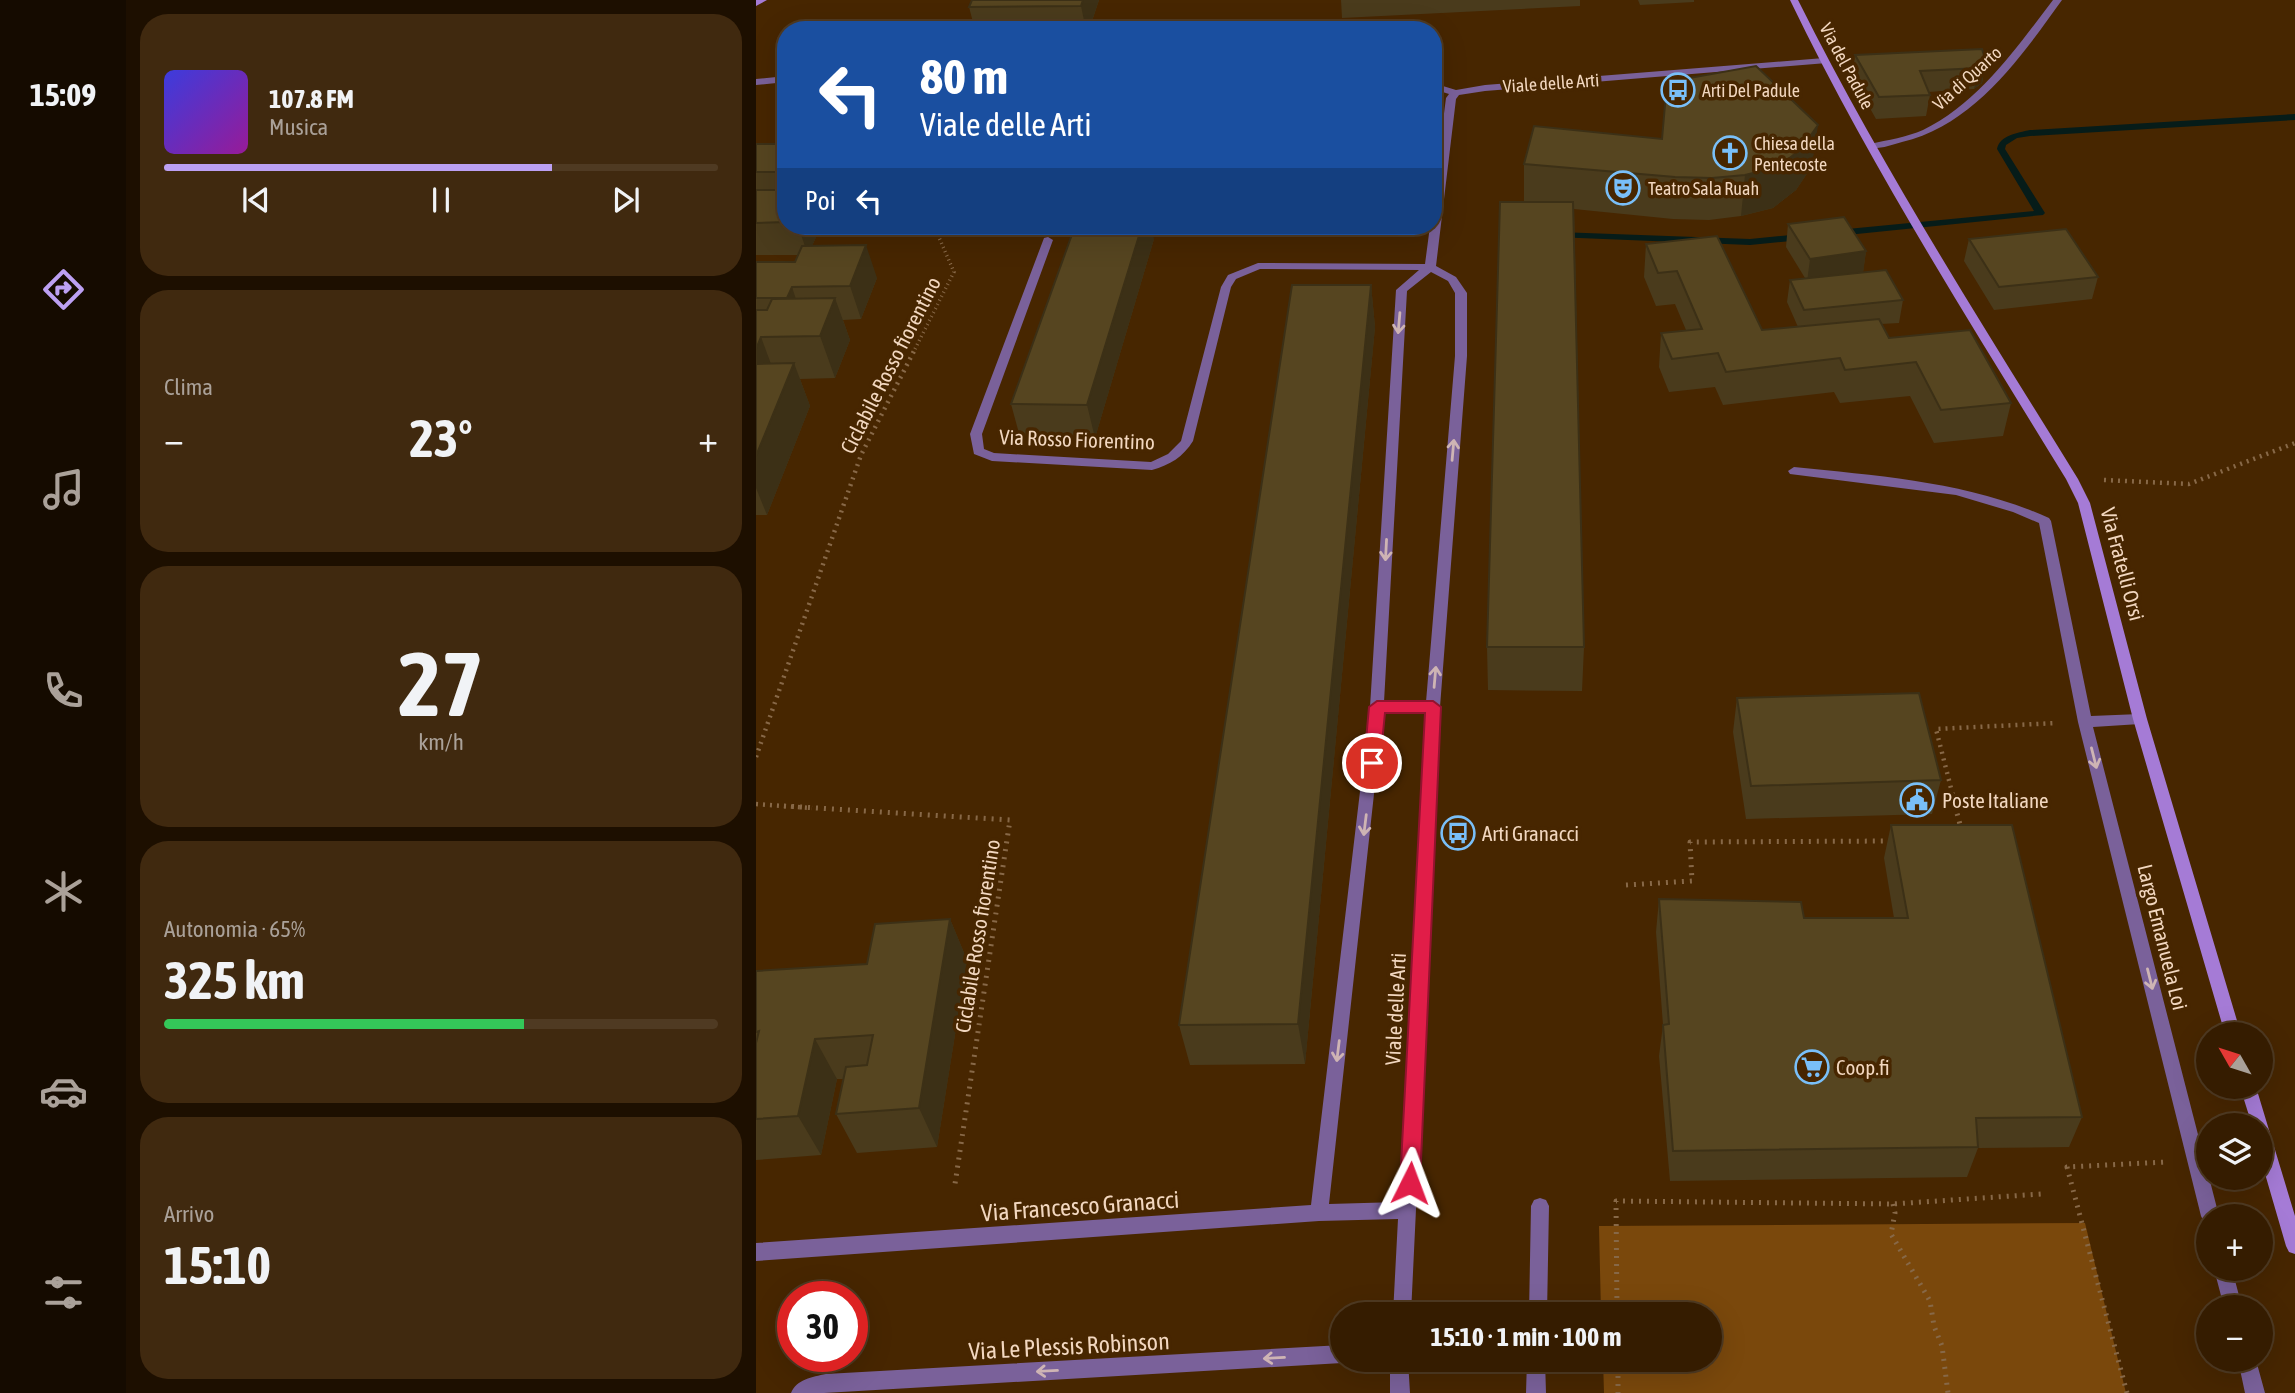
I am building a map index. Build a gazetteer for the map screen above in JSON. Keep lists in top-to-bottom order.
{
  "streets": {
    "main road": ["Via del Padule", "Via Fratelli Orsi"],
    "street": [
      "Via di Quarto",
      "Viale delle Arti",
      "Via Rosso Fiorentino",
      "Largo Emanuela Loi",
      "Via Francesco Granacci",
      "Via Le Plessis Robinson"
    ],
    "path": ["Ciclabile Rosso fiorentino"]
  },
  "crossings": [
    ["Via del Padule", "Via di Quarto"],
    ["Via del Padule", "Viale delle Arti"],
    ["Via del Padule", "Via Fratelli Orsi"],
    ["Via di Quarto", "Via Fratelli Orsi"],
    ["Viale delle Arti", "Via Rosso Fiorentino"],
    ["Viale delle Arti", "Via Francesco Granacci"]
  ],
  "one_way": ["Largo Emanuela Loi", "Via Le Plessis Robinson"],
  "places": {
    "bus stop": ["Arti Del Padule", "Arti Granacci"],
    "church": ["Chiesa della Pentecoste"],
    "theatre": ["Teatro Sala Ruah"],
    "public building": ["Poste Italiane"],
    "supermarket": ["Coop.fi"]
  },
  "north": "top left",
  "page": {
    "tabs": "15:09",
    "turn": ["80 m", "Viale delle Arti"],
    "song": ["107.8 FM", "Musica"],
    "then": "Poi",
    "tile": [
      "Clima",
      ["27", "km/h"],
      ["Autonomia · 65%", "325 km"],
      ["Arrivo", "15:10"]
    ],
    "heat": ["−", "23°", "+"],
    "map_buttons": ["+", "−"],
    "limit": "30",
    "trip": "15:10 · 1 min · 100 m"
  }
}
